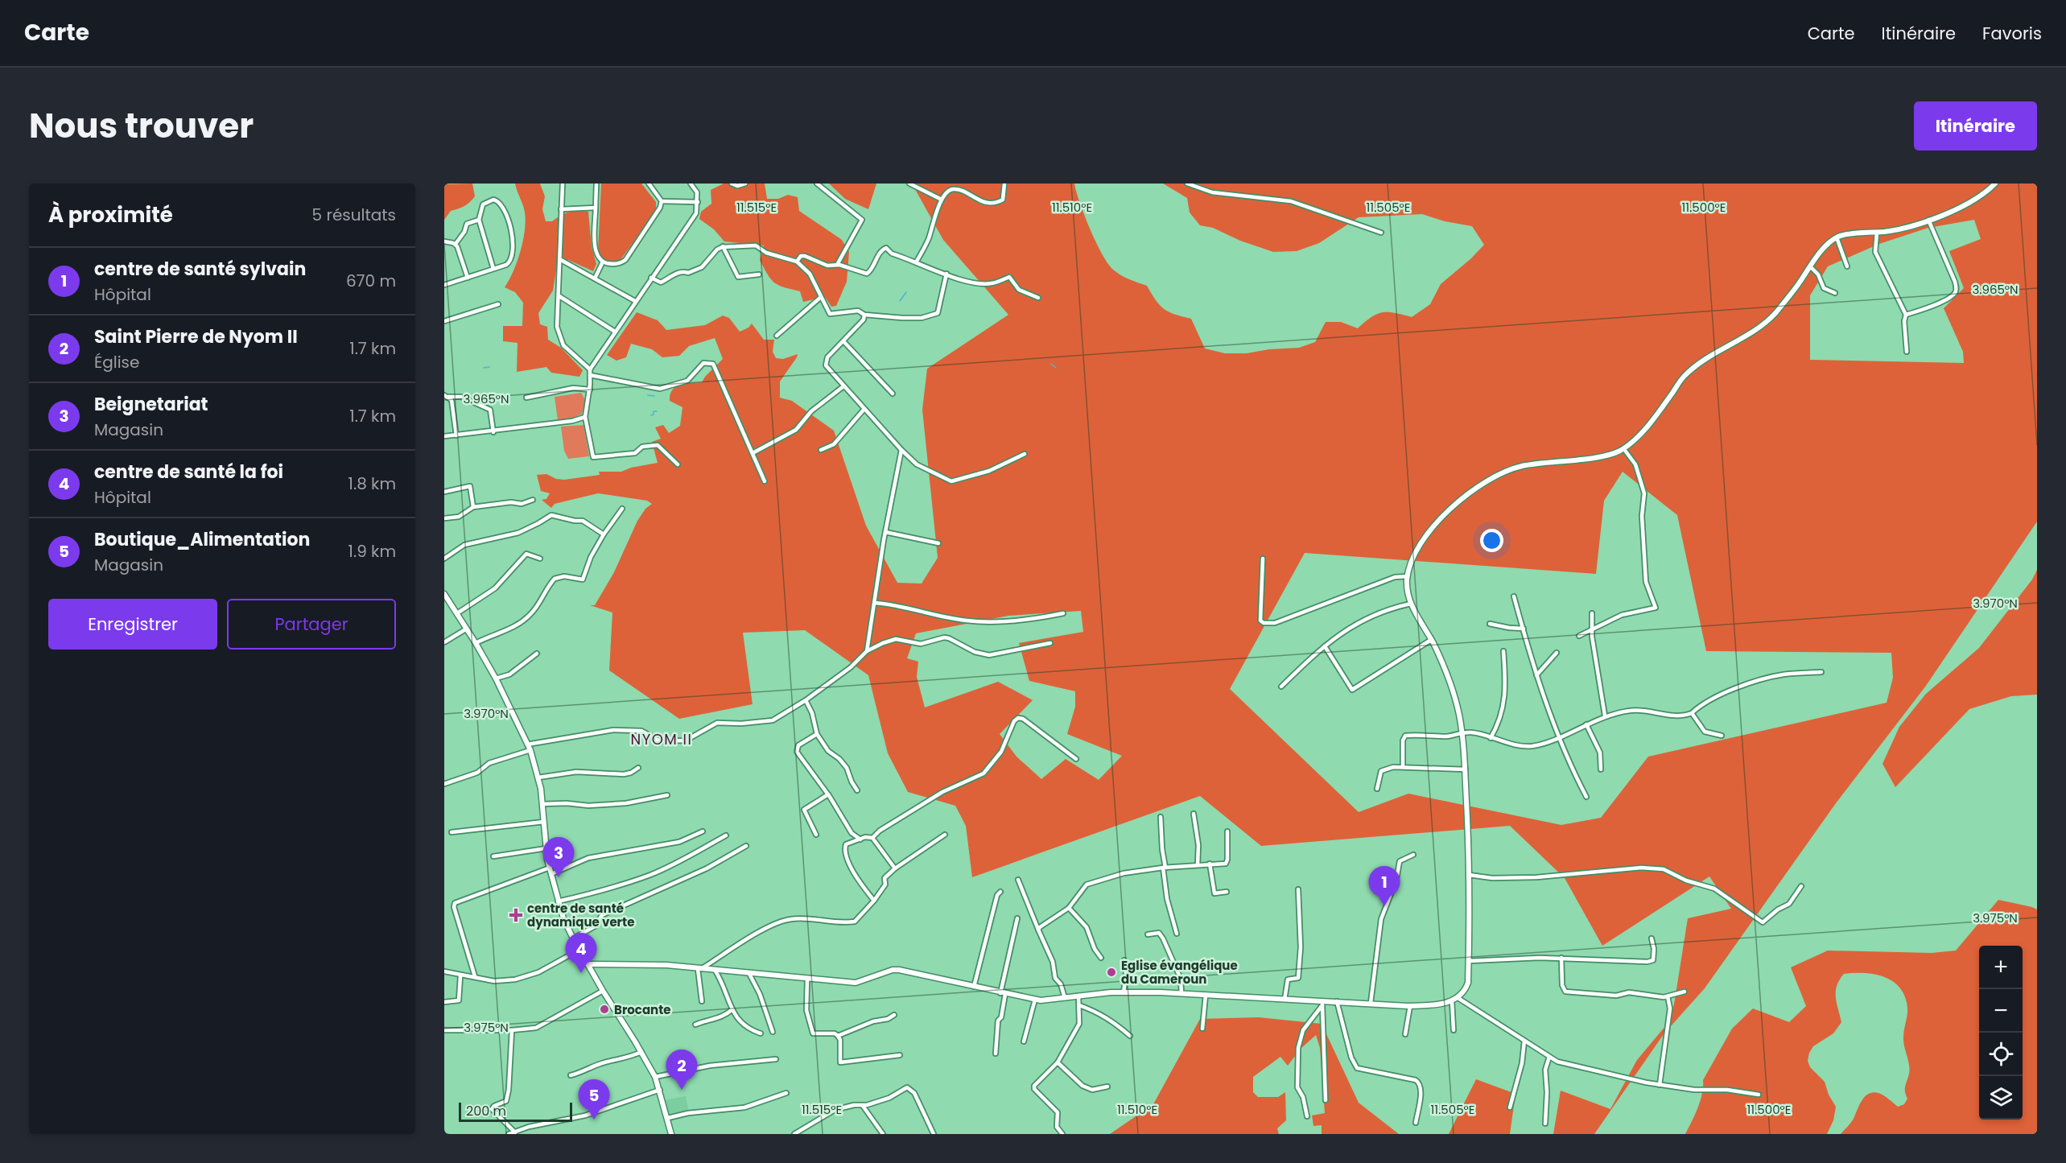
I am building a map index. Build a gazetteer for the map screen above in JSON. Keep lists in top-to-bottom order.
{
  "districts": ["NYOM II"],
  "places": {
    "health": ["centre de santé dynamique verte"],
    "other": ["Eglise évangélique du Cameroun", "Brocante"]
  },
  "scale_bar": "200 m",
  "page": {
    "header": "Carte",
    "nav": ["Carte", "Itinéraire", "Favoris"],
    "title": "Nous trouver",
    "buttons": [
      "Itinéraire",
      ["Enregistrer", "Partager"]
    ],
    "heading": ["À proximité", "5 résultats"],
    "list": [
      {
        "mark": "1",
        "name": "centre de santé sylvain",
        "note": "Hôpital",
        "value": "670 m"
      },
      {
        "mark": "2",
        "name": "Saint Pierre de Nyom II",
        "note": "Église",
        "value": "1.7 km"
      },
      {
        "mark": "3",
        "name": "Beignetariat",
        "note": "Magasin",
        "value": "1.7 km"
      },
      {
        "mark": "4",
        "name": "centre de santé la foi",
        "note": "Hôpital",
        "value": "1.8 km"
      },
      {
        "mark": "5",
        "name": "Boutique_Alimentation",
        "note": "Magasin",
        "value": "1.9 km"
      }
    ],
    "pins": [
      "3",
      "1",
      "4",
      "2",
      "5"
    ],
    "map_buttons": ["+", "−"],
    "scale": "200 m"
  },
  "coordinates": [
    "11.515°E",
    "11.510°E",
    "11.505°E",
    "11.500°E",
    "3.965°N",
    "3.970°N",
    "3.975°N"
  ]
}
